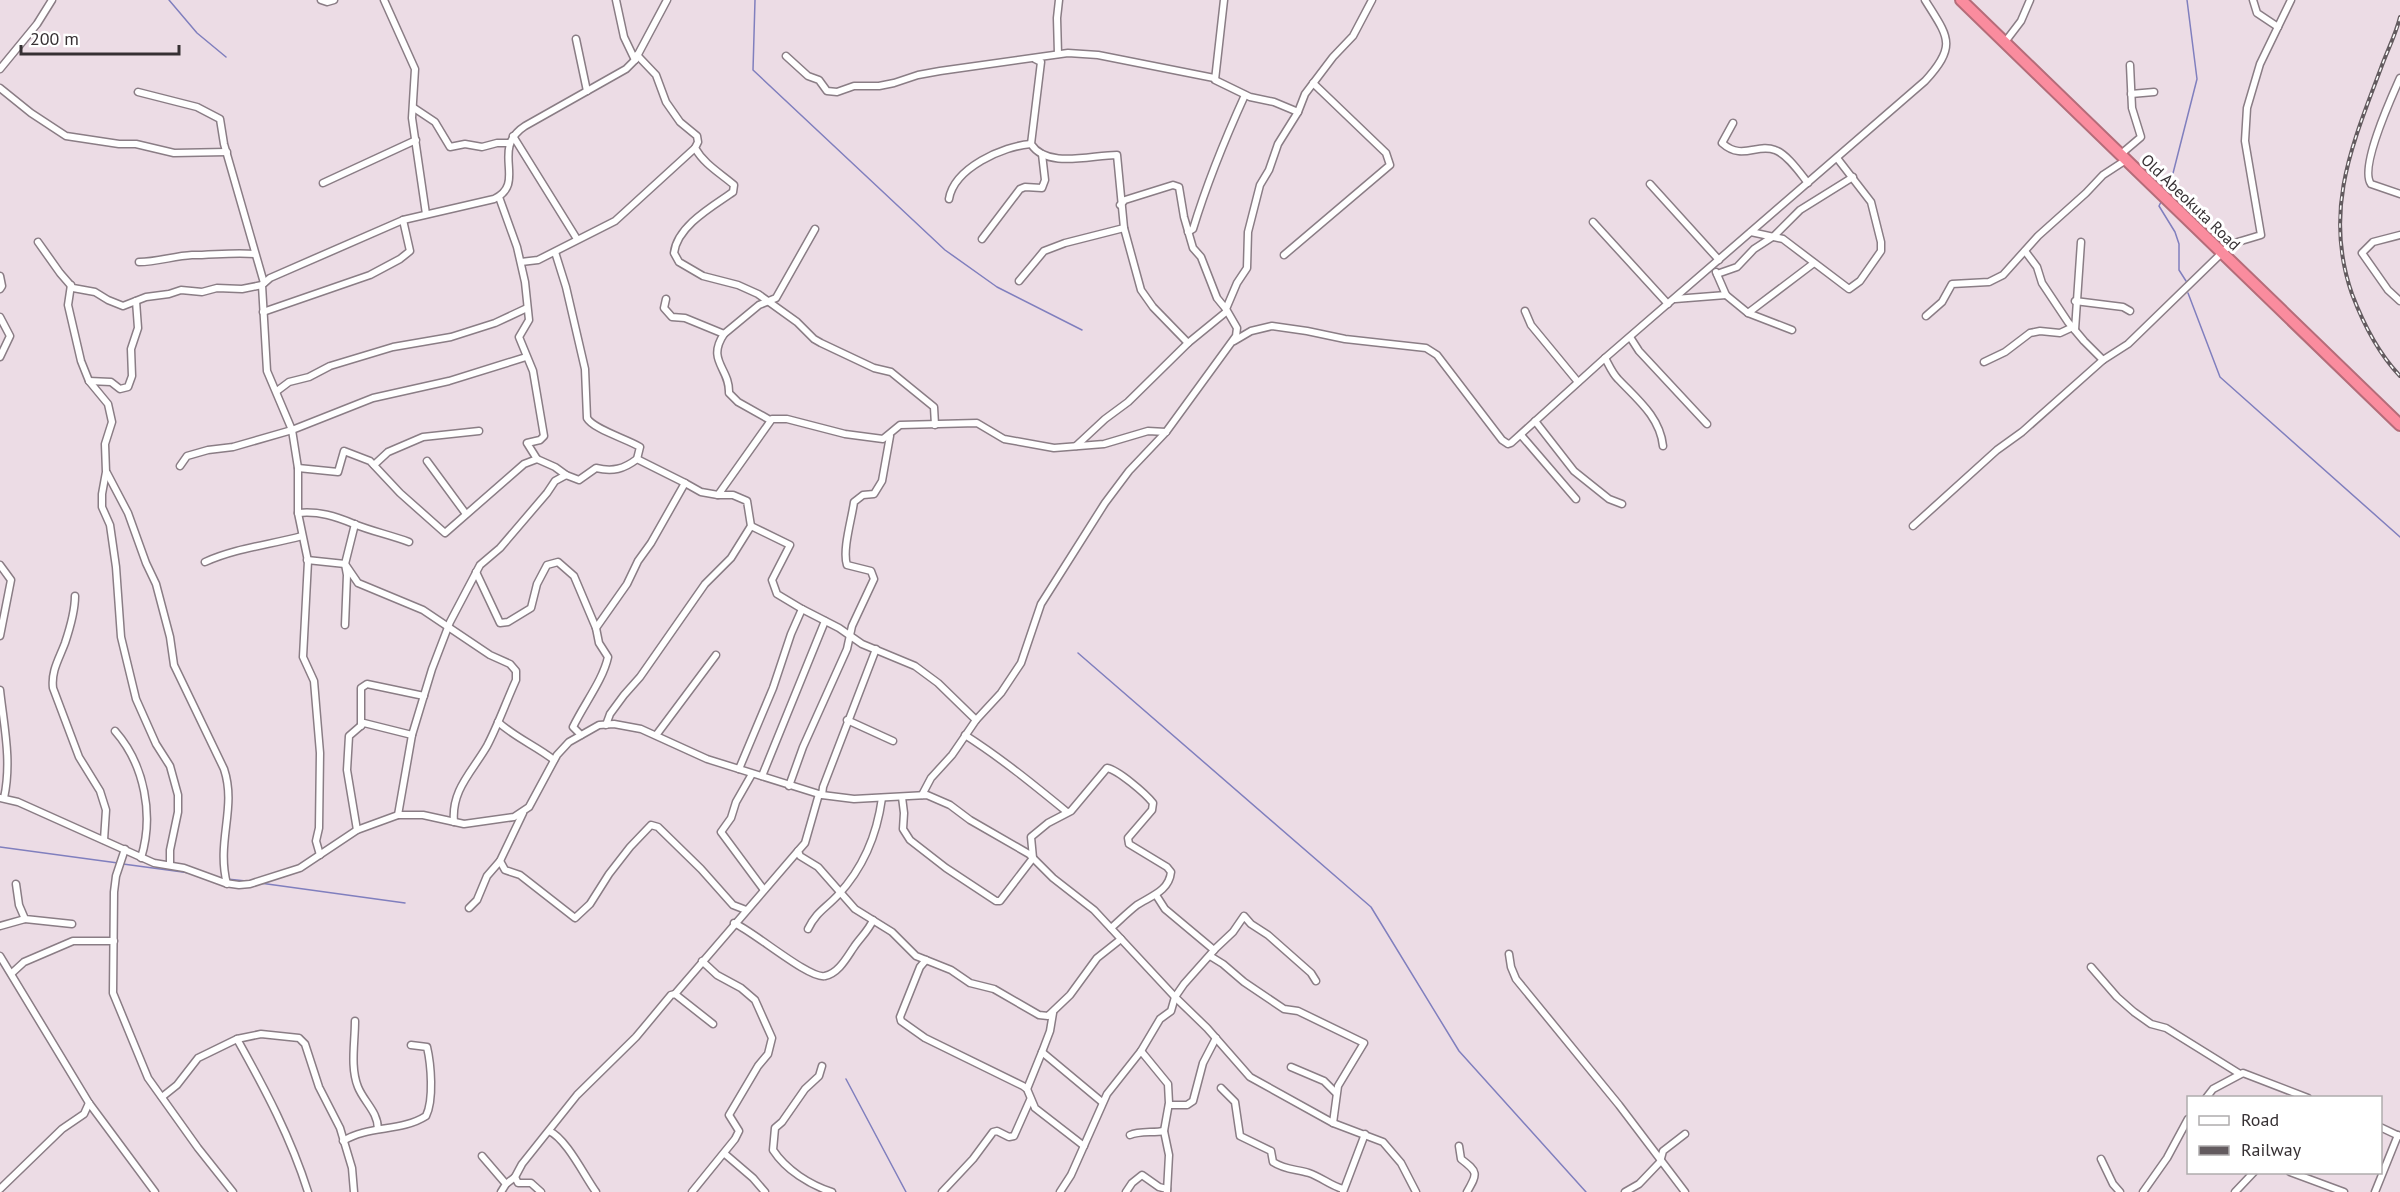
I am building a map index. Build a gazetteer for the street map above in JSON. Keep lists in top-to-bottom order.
{
  "streets": {
    "highway": ["Old Abeokuta Road"]
  },
  "legend": ["Road", "Railway"],
  "scale_bar": "200 m"
}
